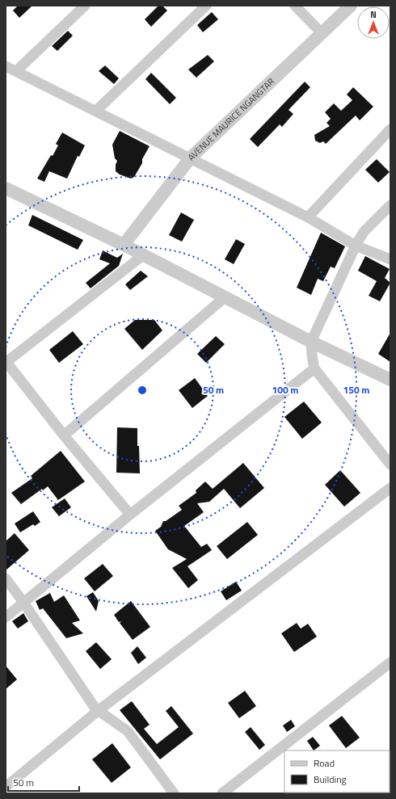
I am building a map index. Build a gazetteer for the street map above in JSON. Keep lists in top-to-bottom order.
{
  "streets": {
    "street": ["AVENUE MAURICE NGANGTAR"]
  },
  "legend": ["Road", "Building"],
  "scale_bar": "50 m",
  "north": "top",
  "rings": ["50 m", "100 m", "150 m"]
}
